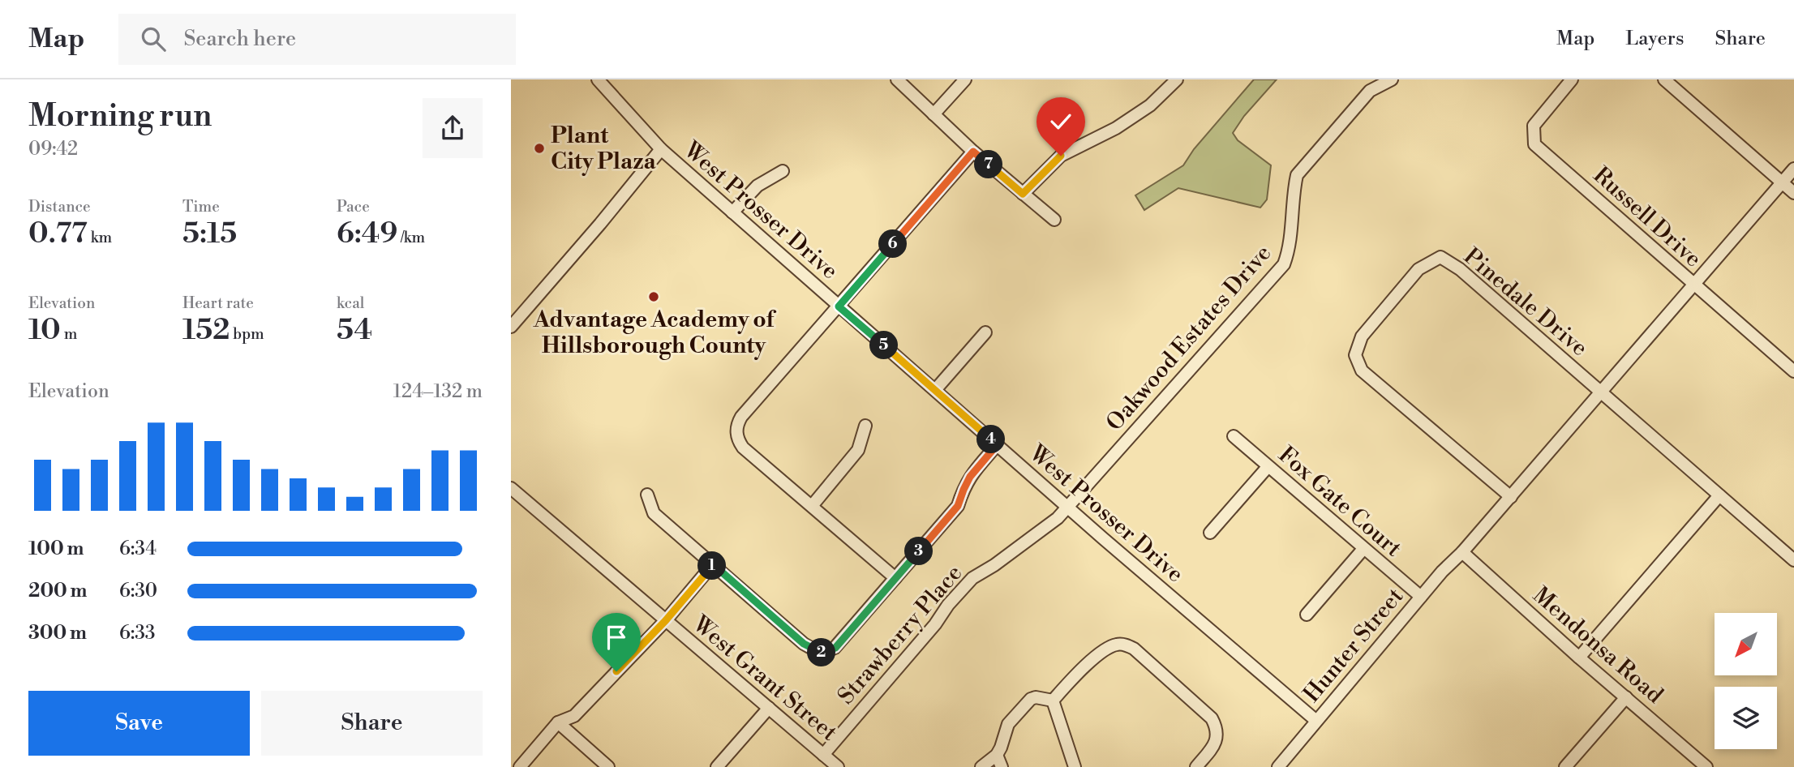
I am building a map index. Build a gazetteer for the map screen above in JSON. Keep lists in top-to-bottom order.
{
  "streets": {
    "street": [
      "West Prosser Drive",
      "Russell Drive",
      "Pinedale Drive",
      "Oakwood Estates Drive",
      "Fox Gate Court",
      "Strawberry Place",
      "Hunter Street",
      "Mendonsa Road",
      "West Grant Street"
    ]
  },
  "crossings": [
    ["West Prosser Drive", "Oakwood Estates Drive"],
    ["West Prosser Drive", "Strawberry Place"],
    ["West Prosser Drive", "Hunter Street"],
    ["Pinedale Drive", "Hunter Street"],
    ["Oakwood Estates Drive", "Strawberry Place"],
    ["Fox Gate Court", "Hunter Street"],
    ["Strawberry Place", "West Grant Street"],
    ["Hunter Street", "Mendonsa Road"]
  ],
  "places": ["Plant City Plaza", "Advantage Academy of Hillsborough County"],
  "north": "bottom left",
  "page": {
    "header": "Map",
    "search": "Search here",
    "nav": ["Map", "Layers", "Share"],
    "heading": ["Morning run", "09:42"],
    "pins": [
      "7",
      "6",
      "5",
      "4",
      "3",
      "1",
      "2"
    ],
    "stats": [
      ["Distance", "0.77 km"],
      ["Time", "5:15"],
      ["Pace", "6:49 /km"],
      ["Elevation", "10 m"],
      ["Heart rate", "152 bpm"],
      ["kcal", "54"]
    ],
    "chart": ["Elevation", "124–132 m"],
    "list": [
      {
        "name": "100 m",
        "note": "6:34"
      },
      {
        "name": "200 m",
        "note": "6:30"
      },
      {
        "name": "300 m",
        "note": "6:33"
      }
    ],
    "buttons": ["Save", "Share"]
  }
}
